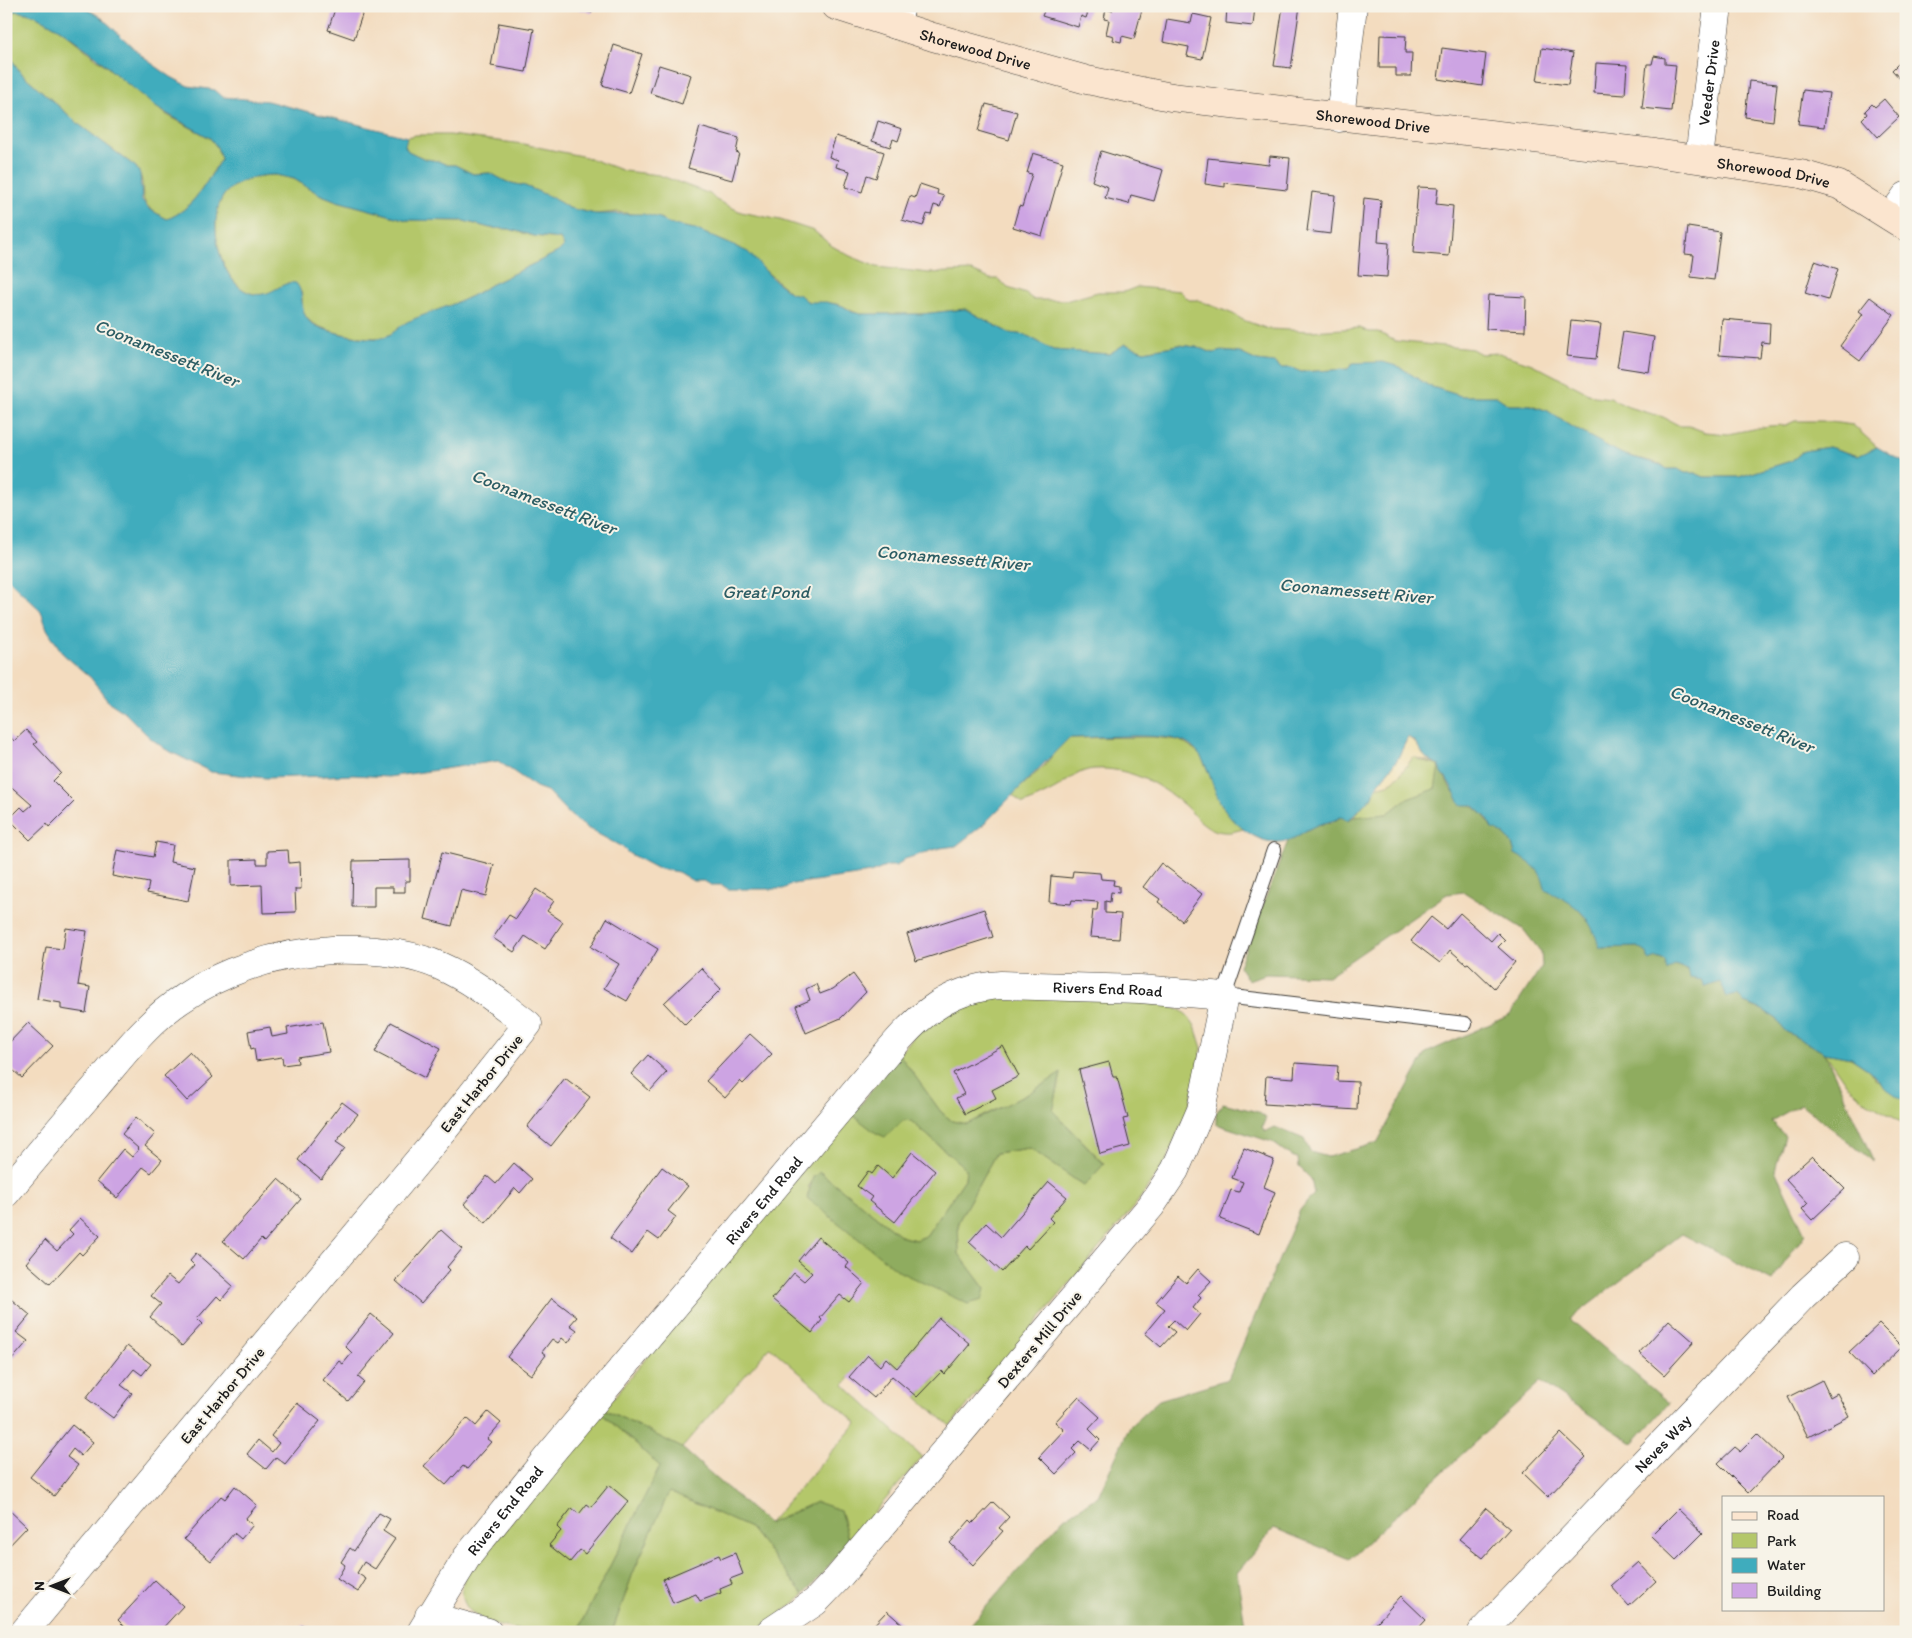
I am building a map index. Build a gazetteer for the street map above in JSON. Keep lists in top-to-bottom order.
{
  "streets": {
    "street": [
      "Shorewood Drive",
      "Veeder Drive",
      "Rivers End Road",
      "East Harbor Drive",
      "Dexters Mill Drive",
      "Neves Way"
    ]
  },
  "crossings": [
    ["Shorewood Drive", "Veeder Drive"],
    ["Rivers End Road", "Dexters Mill Drive"]
  ],
  "water": ["Coonamessett River", "Great Pond"],
  "legend": [
    "Road",
    "Park",
    "Water",
    "Building"
  ],
  "north": "left"
}
